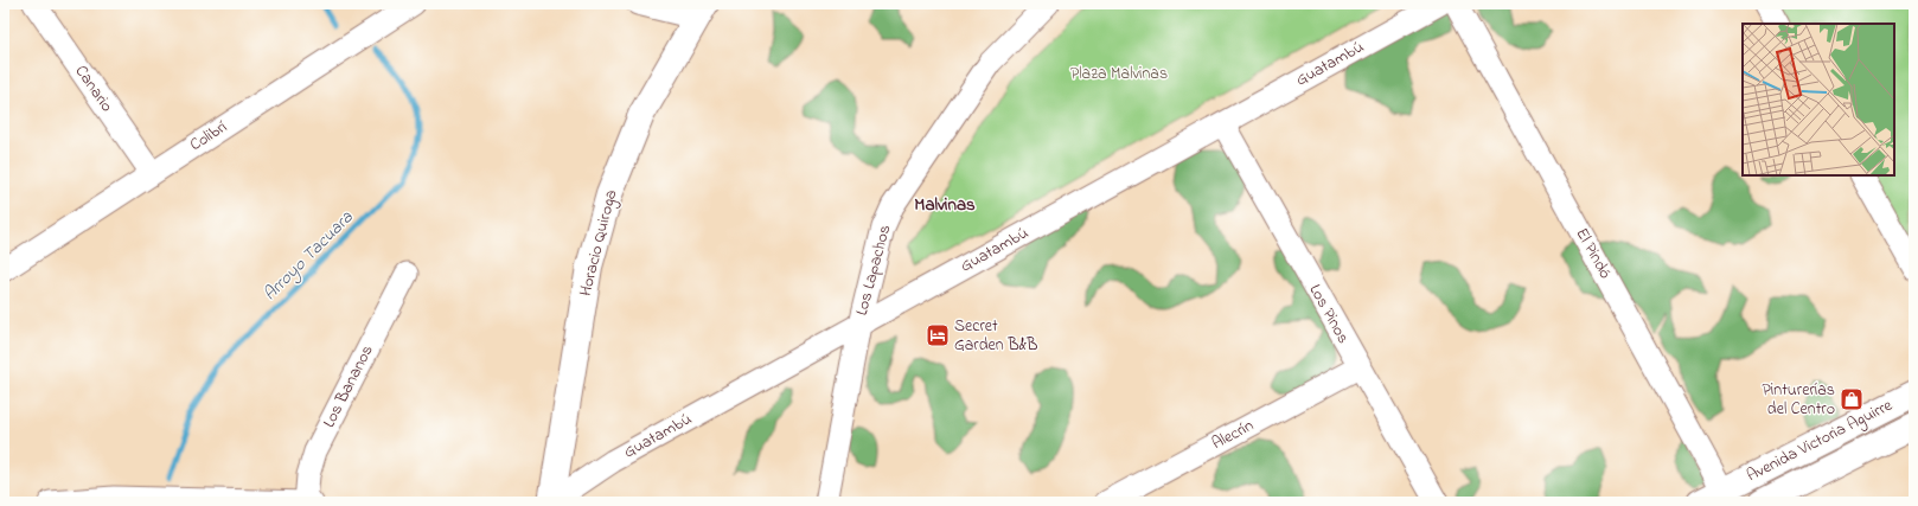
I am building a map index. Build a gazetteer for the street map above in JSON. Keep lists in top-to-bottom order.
{
  "streets": {
    "main road": ["Horacio Quiroga", "Avenida Victoria Aguirre"],
    "street": [
      "Guatambú",
      "Canario",
      "Colibrí",
      "El Pindó",
      "Los Lapachos",
      "Los Pinos",
      "Los Bananos",
      "Alecrín"
    ]
  },
  "crossings": [
    ["Guatambú", "Horacio Quiroga"],
    ["Guatambú", "Los Lapachos"],
    ["Guatambú", "Los Pinos"],
    ["Canario", "Colibrí"],
    ["El Pindó", "Avenida Victoria Aguirre"],
    ["Los Pinos", "Alecrín"]
  ],
  "districts": ["Malvinas"],
  "water": ["Arroyo Tacuara"],
  "parks": ["Plaza Malvinas"],
  "places": {
    "hotel": ["Secret Garden B&B"],
    "shop": ["Pinturerías del Centro"]
  }
}
